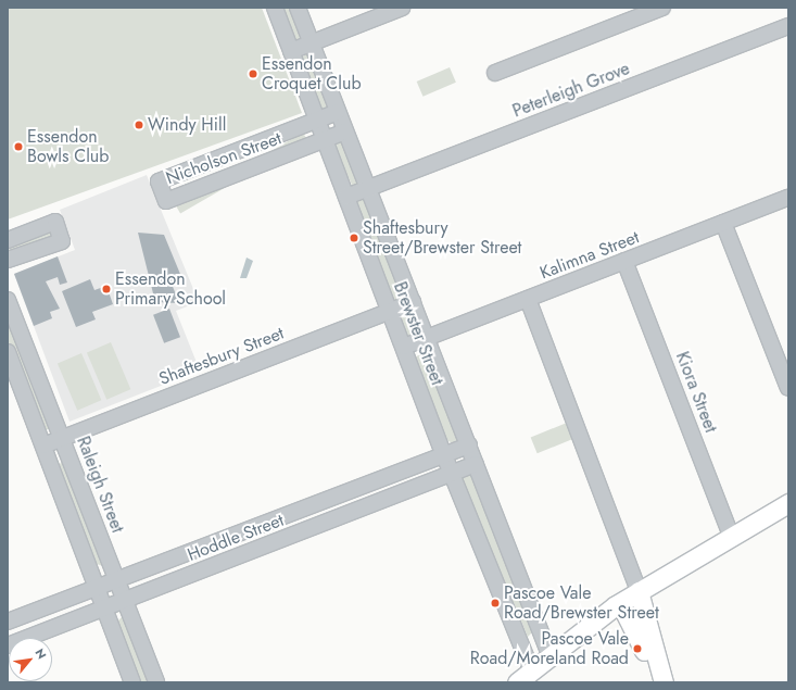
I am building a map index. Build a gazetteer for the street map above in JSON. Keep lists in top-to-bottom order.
{
  "streets": {
    "street": [
      "Peterleigh Grove",
      "Nicholson Street",
      "Kalimna Street",
      "Brewster Street",
      "Shaftesbury Street",
      "Kiora Street",
      "Raleigh Street",
      "Hoddle Street"
    ]
  },
  "crossings": [
    ["Peterleigh Grove", "Brewster Street"],
    ["Nicholson Street", "Brewster Street"],
    ["Kalimna Street", "Brewster Street"],
    ["Kalimna Street", "Kiora Street"],
    ["Brewster Street", "Shaftesbury Street"],
    ["Brewster Street", "Hoddle Street"],
    ["Shaftesbury Street", "Raleigh Street"],
    ["Raleigh Street", "Hoddle Street"]
  ],
  "places": [
    "Essendon Croquet Club",
    "Windy Hill",
    "Essendon Bowls Club",
    "Shaftesbury Street/Brewster Street",
    "Essendon Primary School",
    "Pascoe Vale Road/Brewster Street",
    "Pascoe Vale Road/Moreland Road"
  ],
  "north": "top right"
}
